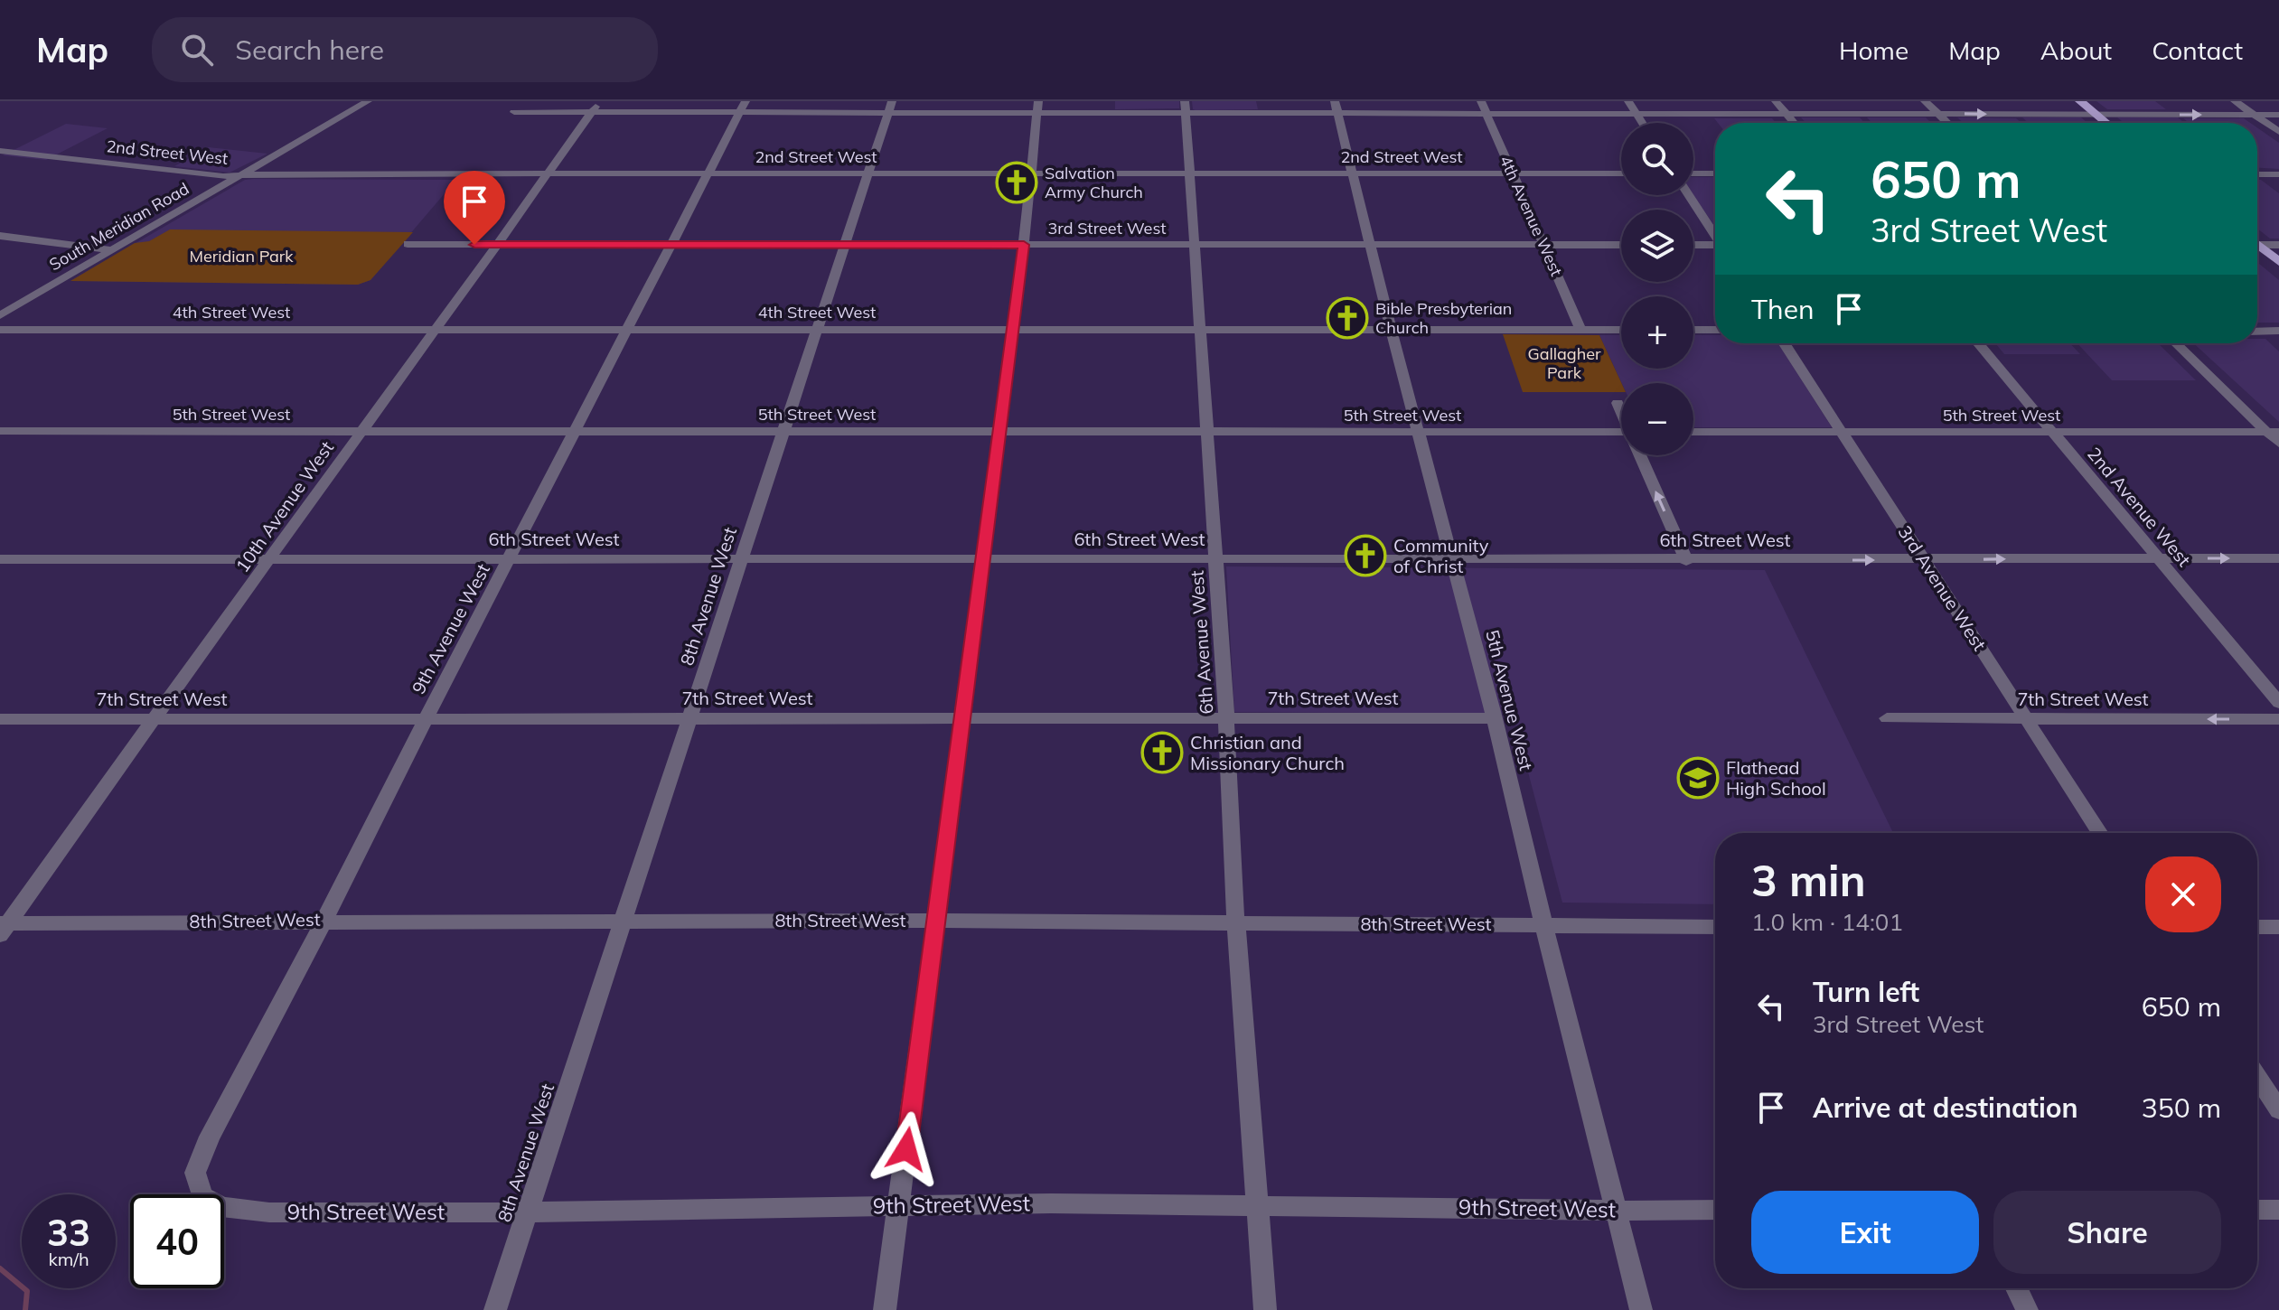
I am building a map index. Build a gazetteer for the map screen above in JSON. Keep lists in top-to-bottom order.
{
  "streets": {
    "street": [
      "2nd Street West",
      "4th Avenue West",
      "South Meridian Road",
      "3rd Street West",
      "4th Street West",
      "5th Street West",
      "10th Avenue West",
      "2nd Avenue West",
      "6th Street West",
      "3rd Avenue West",
      "8th Avenue West",
      "9th Avenue West",
      "6th Avenue West",
      "7th Street West",
      "5th Avenue West",
      "8th Street West",
      "9th Street West"
    ]
  },
  "crossings": [
    ["2nd Street West", "4th Avenue West"],
    ["2nd Street West", "South Meridian Road"],
    ["2nd Street West", "10th Avenue West"],
    ["2nd Street West", "8th Avenue West"],
    ["2nd Street West", "9th Avenue West"],
    ["2nd Street West", "6th Avenue West"],
    ["2nd Street West", "5th Avenue West"],
    ["4th Avenue West", "3rd Street West"],
    ["4th Avenue West", "4th Street West"],
    ["3rd Street West", "10th Avenue West"],
    ["3rd Street West", "8th Avenue West"],
    ["3rd Street West", "9th Avenue West"],
    ["3rd Street West", "6th Avenue West"],
    ["3rd Street West", "5th Avenue West"],
    ["4th Street West", "10th Avenue West"],
    ["4th Street West", "8th Avenue West"],
    ["4th Street West", "9th Avenue West"],
    ["4th Street West", "6th Avenue West"],
    ["4th Street West", "5th Avenue West"],
    ["5th Street West", "10th Avenue West"],
    ["5th Street West", "2nd Avenue West"],
    ["5th Street West", "3rd Avenue West"],
    ["5th Street West", "8th Avenue West"],
    ["5th Street West", "9th Avenue West"],
    ["5th Street West", "6th Avenue West"],
    ["5th Street West", "5th Avenue West"],
    ["10th Avenue West", "6th Street West"],
    ["10th Avenue West", "7th Street West"],
    ["10th Avenue West", "8th Street West"],
    ["2nd Avenue West", "6th Street West"],
    ["6th Street West", "3rd Avenue West"],
    ["6th Street West", "8th Avenue West"],
    ["6th Street West", "9th Avenue West"],
    ["6th Street West", "6th Avenue West"],
    ["6th Street West", "5th Avenue West"],
    ["3rd Avenue West", "7th Street West"],
    ["8th Avenue West", "7th Street West"],
    ["8th Avenue West", "8th Street West"],
    ["8th Avenue West", "9th Street West"],
    ["9th Avenue West", "7th Street West"],
    ["9th Avenue West", "8th Street West"],
    ["9th Avenue West", "9th Street West"],
    ["6th Avenue West", "7th Street West"],
    ["6th Avenue West", "8th Street West"],
    ["6th Avenue West", "9th Street West"],
    ["7th Street West", "5th Avenue West"],
    ["5th Avenue West", "8th Street West"],
    ["5th Avenue West", "9th Street West"]
  ],
  "parks": ["Meridian Park", "Gallagher Park"],
  "places": {
    "church": [
      "Salvation Army Church",
      "Bible Presbyterian Church",
      "Community of Christ",
      "Christian and Missionary Church"
    ],
    "school or university": ["Flathead High School"]
  },
  "page": {
    "header": "Map",
    "search": "Search here",
    "nav": [
      "Home",
      "Map",
      "About",
      "Contact"
    ],
    "map_buttons": ["+", "−"],
    "turn": ["650 m", "3rd Street West"],
    "then": "Then",
    "heading": ["3 min", "1.0 km · 14:01"],
    "list": [
      {
        "name": "Turn left",
        "note": "3rd Street West",
        "value": "650 m"
      },
      {
        "name": "Arrive at destination",
        "value": "350 m"
      }
    ],
    "buttons": ["Exit", "Share"],
    "speed": "33 km/h",
    "limit": "40"
  }
}
